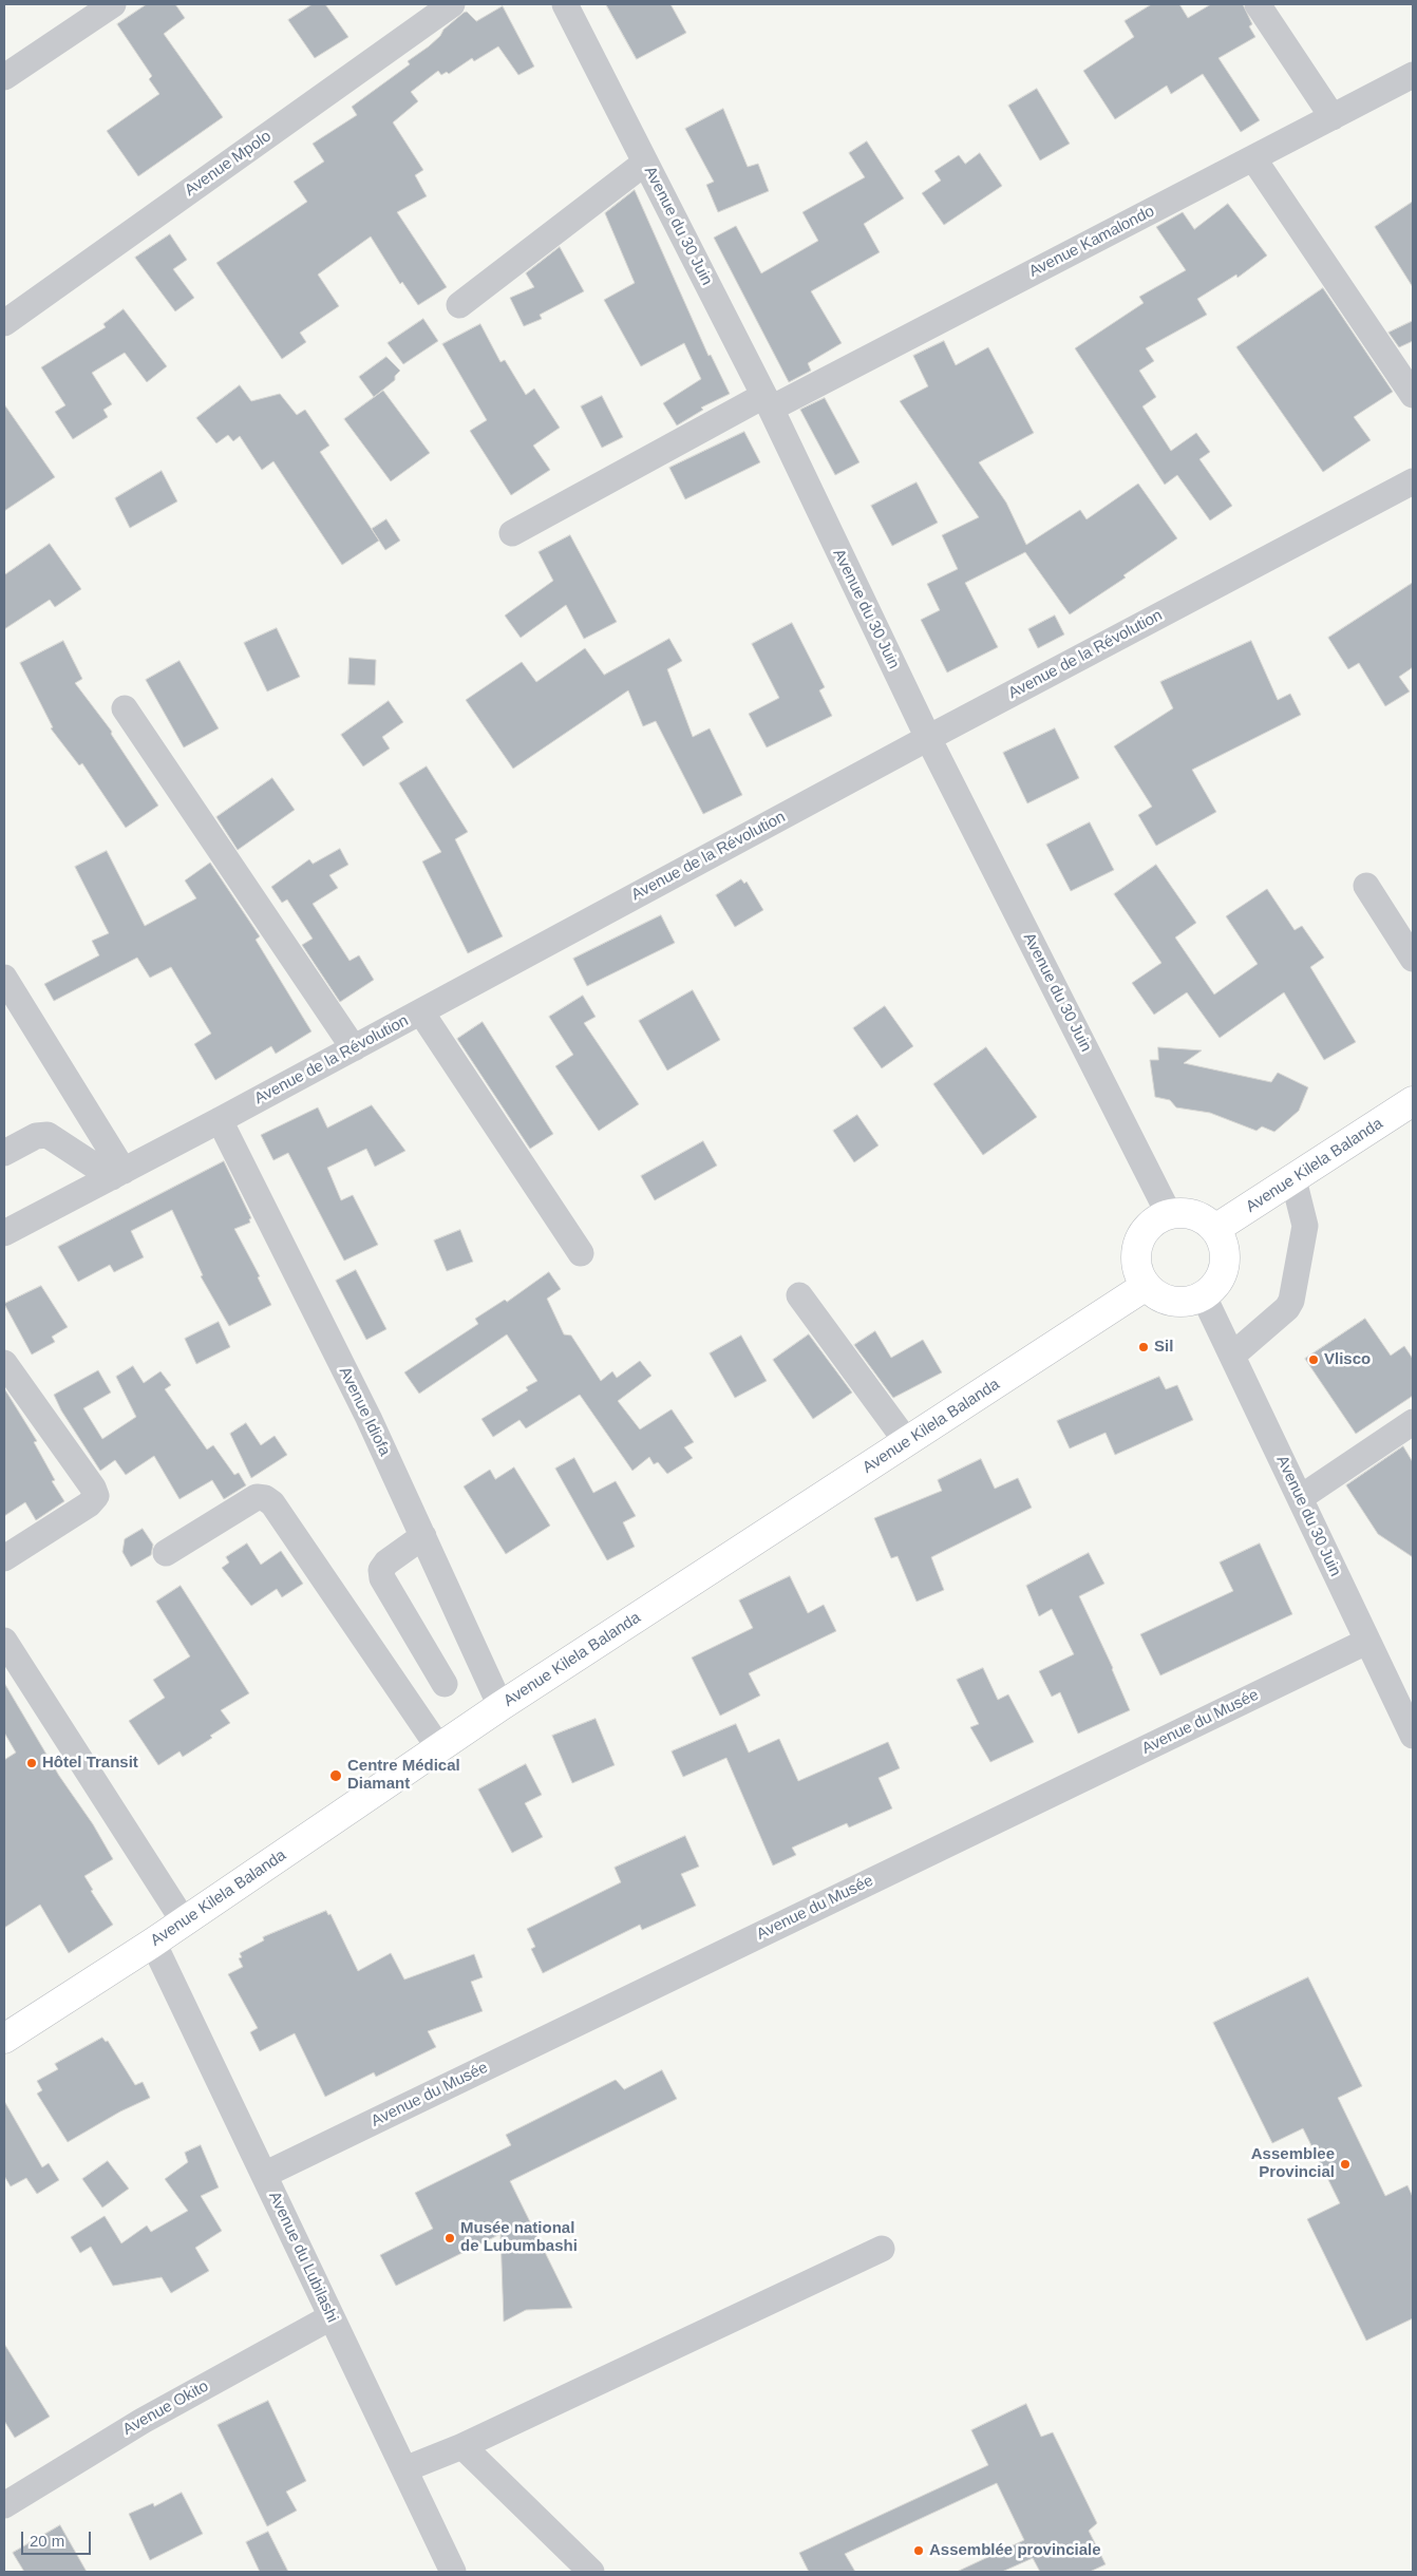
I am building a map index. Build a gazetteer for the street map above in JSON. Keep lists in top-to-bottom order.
{
  "streets": {
    "main road": ["Avenue Kilela Balanda"],
    "street": [
      "Avenue Mpolo",
      "Avenue du 30 Juin",
      "Avenue Kamalondo",
      "Avenue de la Révolution",
      "Avenue Idiofa",
      "Avenue du Musée",
      "Avenue du Lubilashi",
      "Avenue Okito"
    ]
  },
  "crossings": [
    ["Avenue du 30 Juin", "Avenue Kamalondo"],
    ["Avenue du 30 Juin", "Avenue de la Révolution"],
    ["Avenue du 30 Juin", "Avenue Kilela Balanda"],
    ["Avenue du 30 Juin", "Avenue du Musée"],
    ["Avenue de la Révolution", "Avenue Idiofa"],
    ["Avenue Kilela Balanda", "Avenue Idiofa"],
    ["Avenue Kilela Balanda", "Avenue du Lubilashi"],
    ["Avenue du Musée", "Avenue du Lubilashi"],
    ["Avenue du Lubilashi", "Avenue Okito"]
  ],
  "places": [
    "Sil",
    "Vlisco",
    "Hôtel Transit",
    "Centre Médical Diamant",
    "Assemblee Provincial",
    "Musée national de Lubumbashi",
    "Assemblée provinciale"
  ],
  "scale_bar": "20 m"
}
